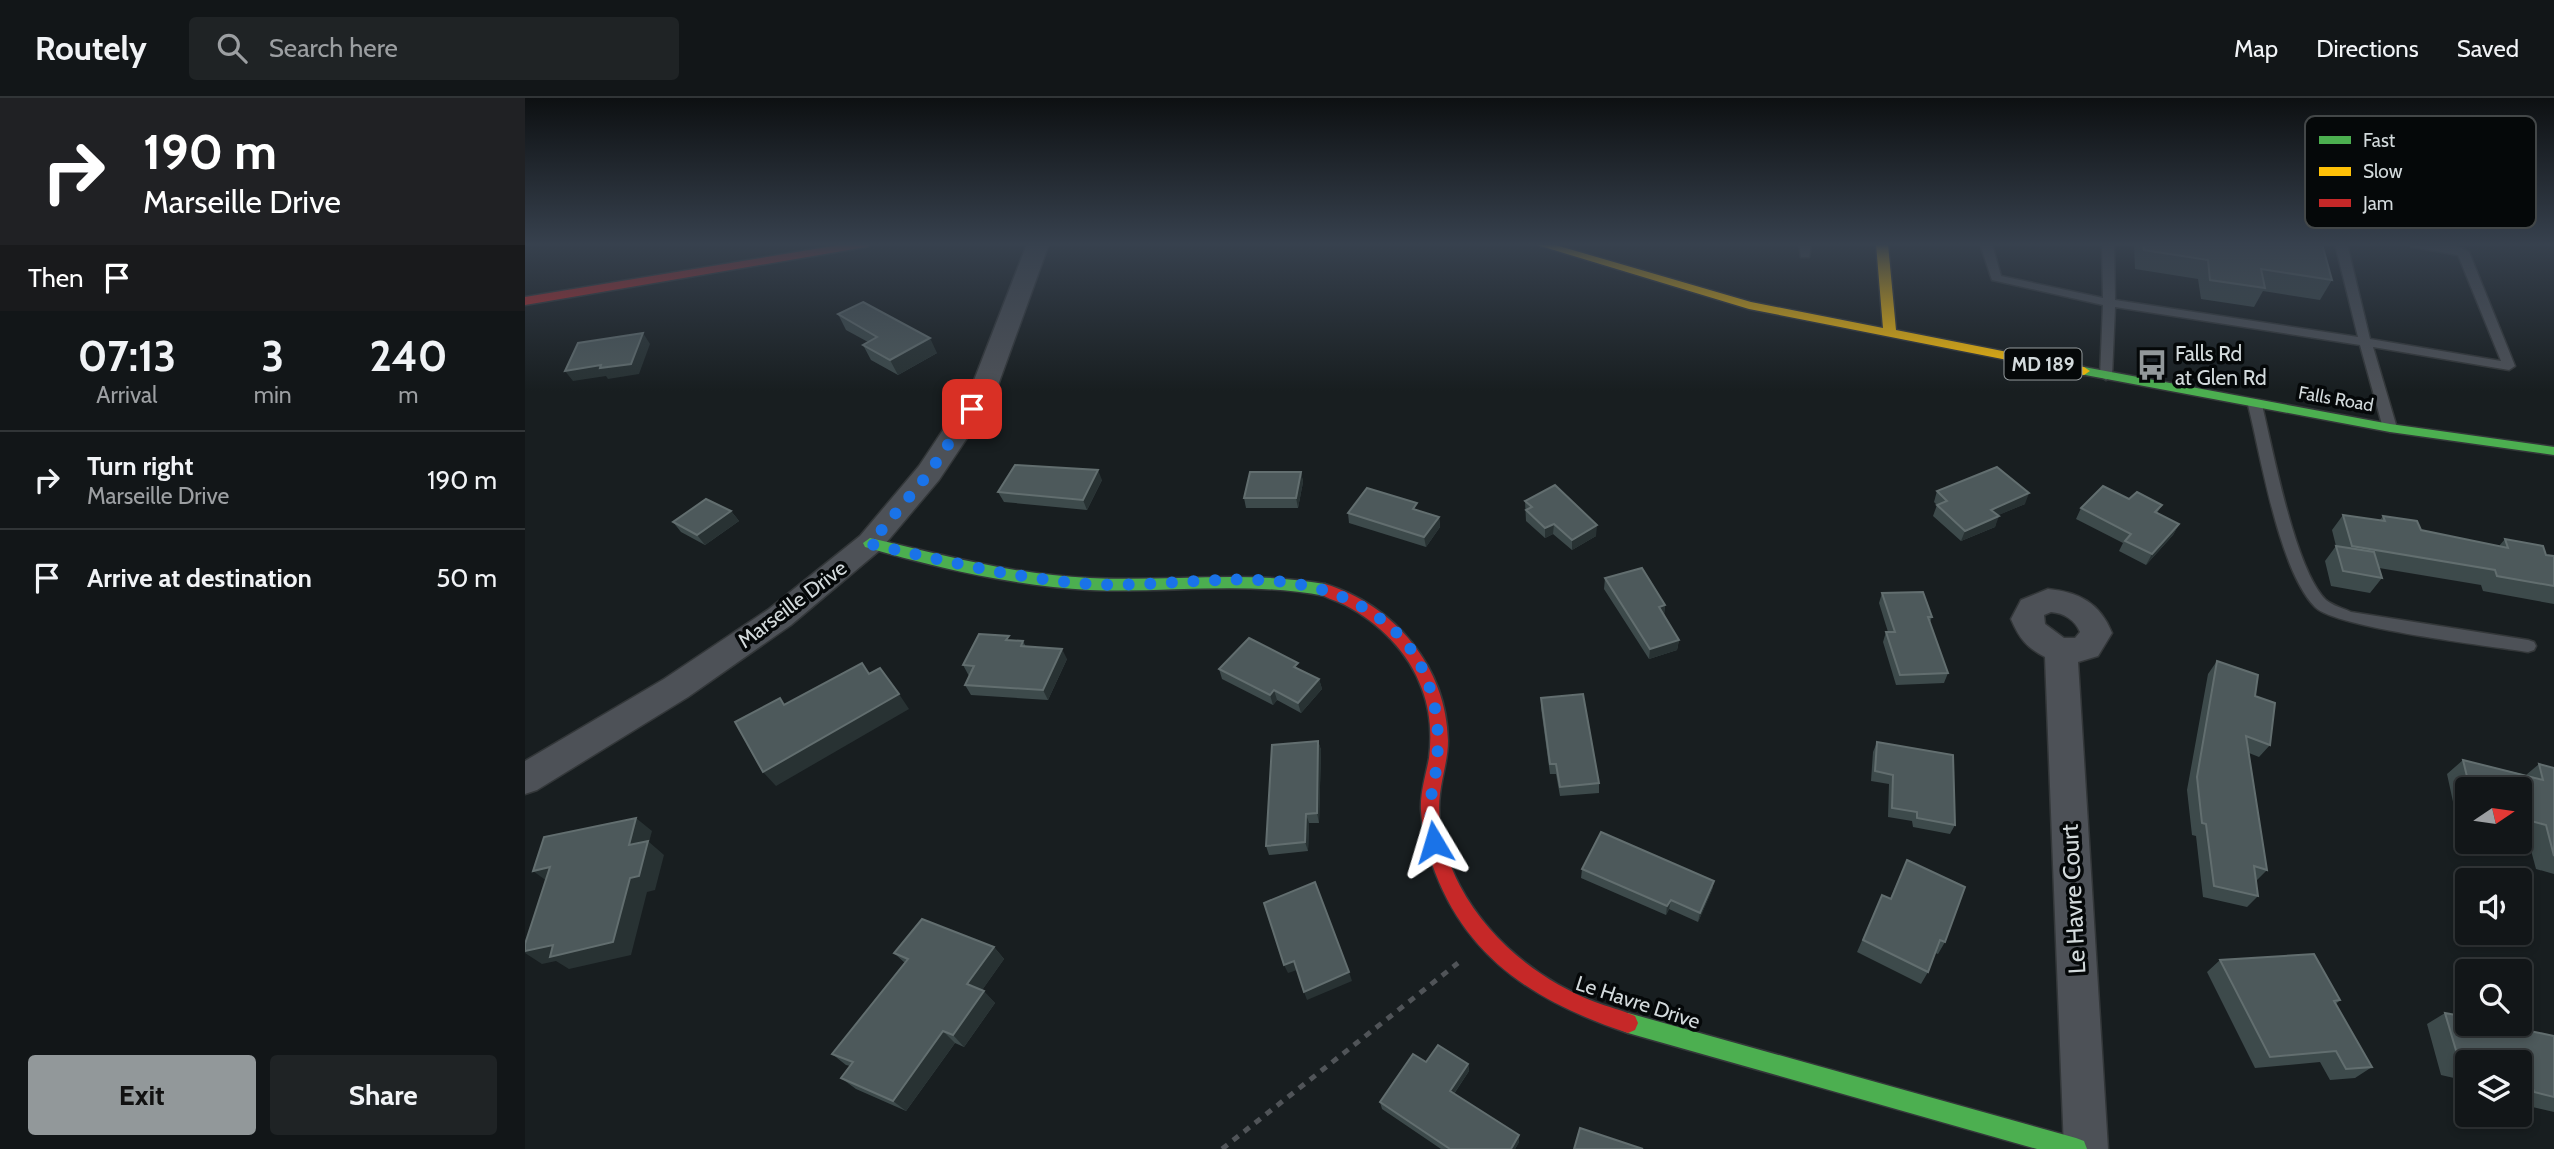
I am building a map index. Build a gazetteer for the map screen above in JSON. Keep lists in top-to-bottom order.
{
  "streets": {
    "main road": ["MD 189", "Falls Road", "Le Havre Drive"],
    "street": ["Marseille Drive", "Le Havre Court"]
  },
  "crossings": [
    ["Marseille Drive", "Le Havre Drive"]
  ],
  "places": {
    "bus stop": ["Falls Rd at Glen Rd"]
  },
  "legend": ["Fast", "Slow", "Jam"],
  "north": "right",
  "page": {
    "header": "Routely",
    "search": "Search here",
    "nav": ["Map", "Directions", "Saved"],
    "turn": ["190 m", "Marseille Drive"],
    "then": "Then",
    "eta": [
      "07:13",
      "Arrival",
      "3",
      "min",
      "240",
      "m"
    ],
    "list": [
      {
        "name": "Turn right",
        "note": "Marseille Drive",
        "value": "190 m"
      },
      {
        "name": "Arrive at destination",
        "value": "50 m"
      }
    ],
    "buttons": ["Exit", "Share"]
  }
}
